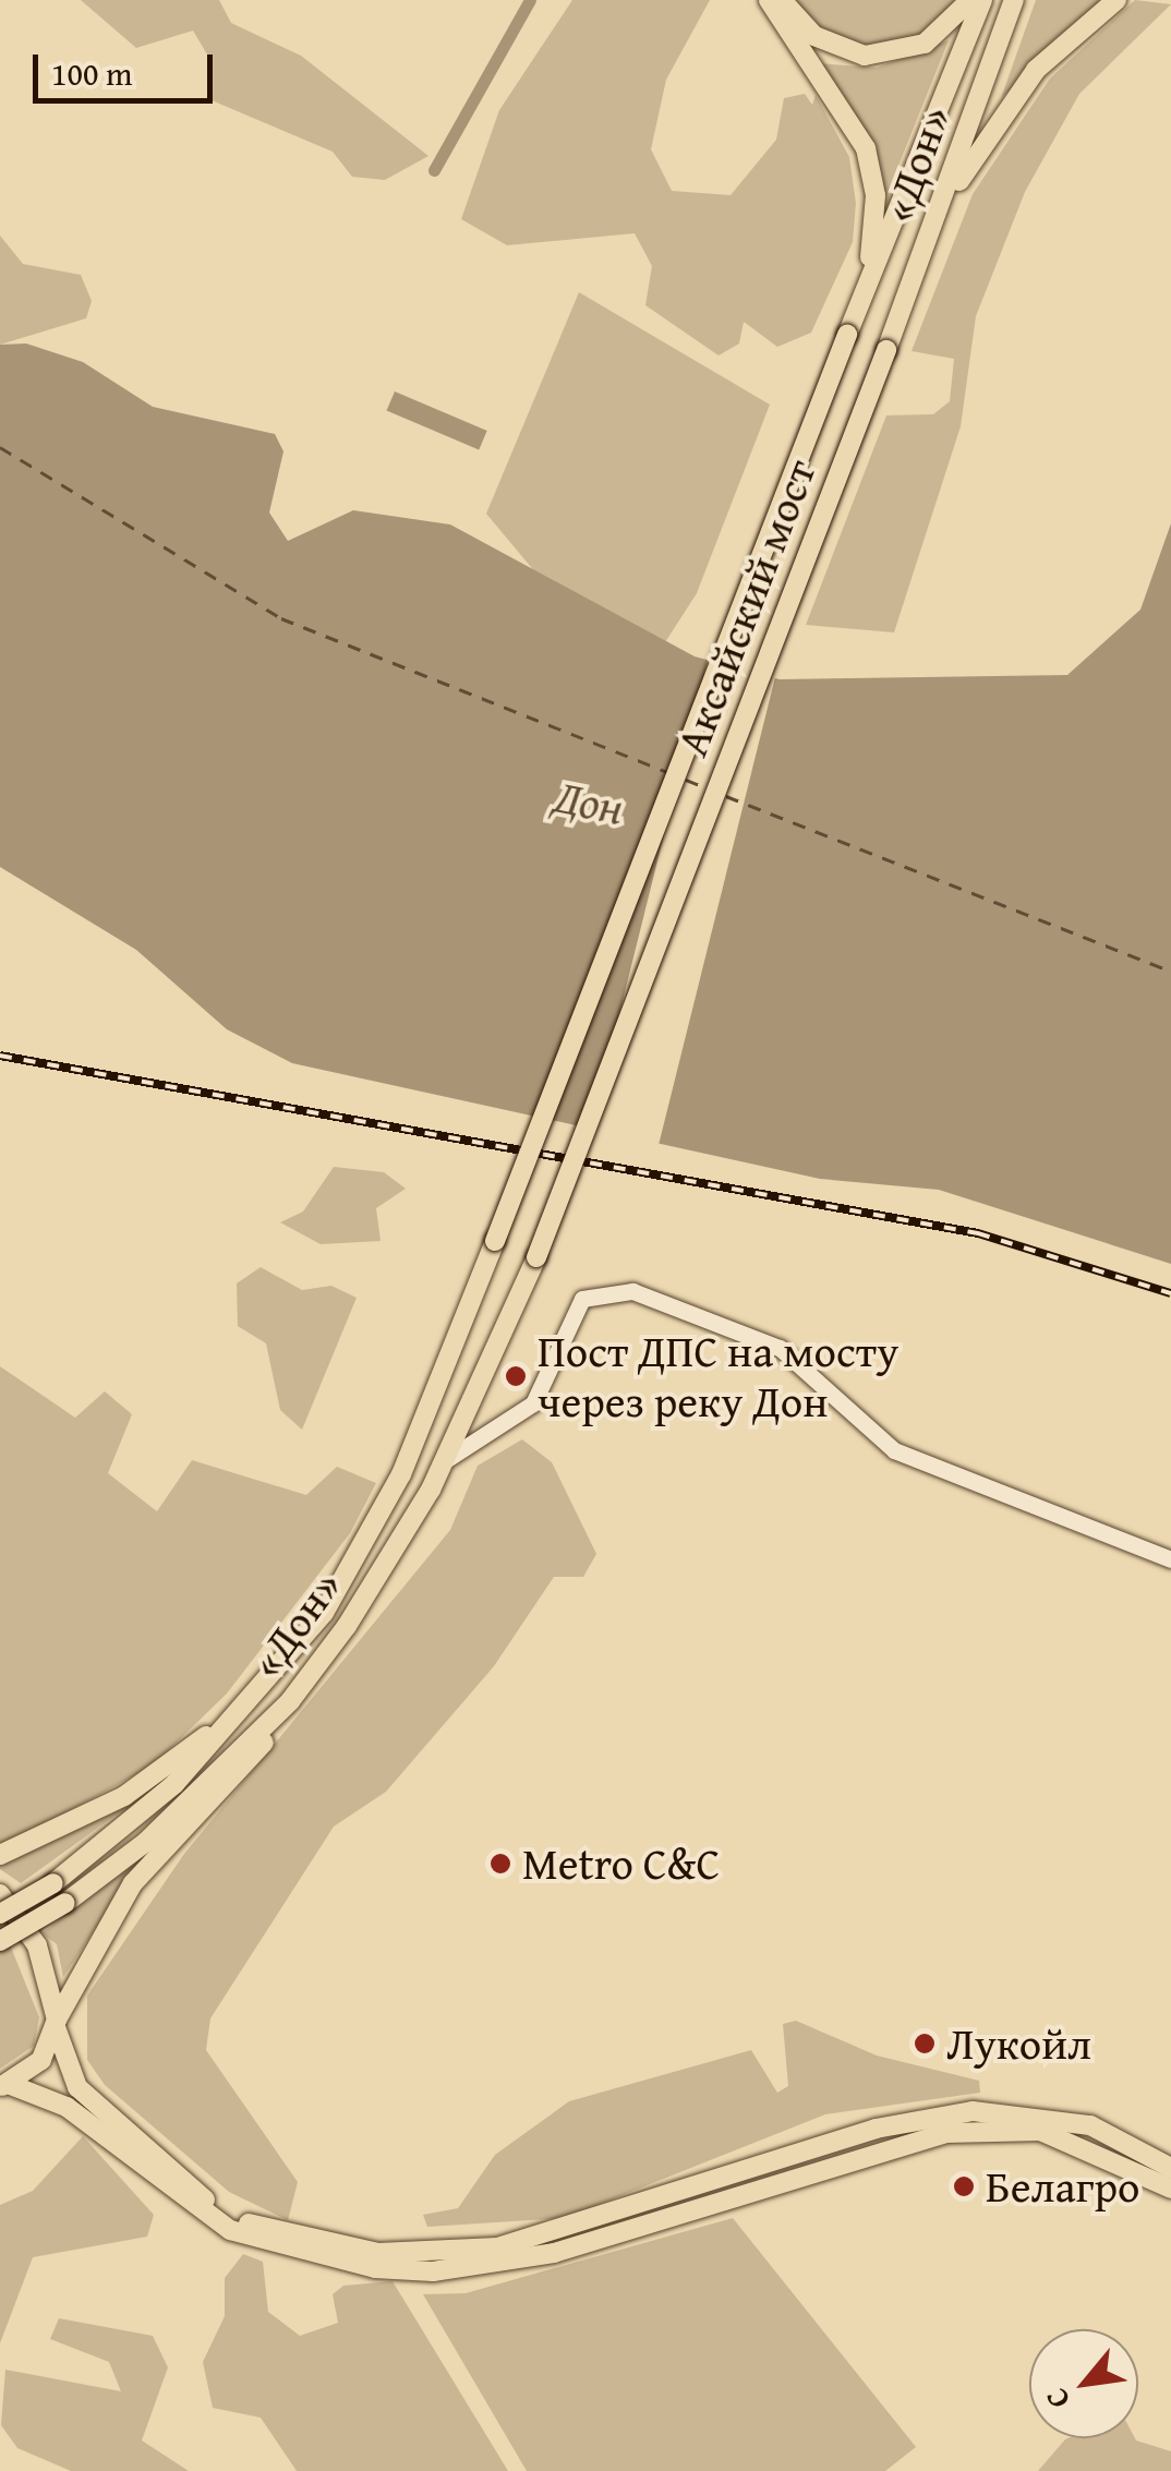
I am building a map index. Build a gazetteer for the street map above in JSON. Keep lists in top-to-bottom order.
{
  "streets": {
    "main road": ["«Дон»", "Аксайский мост"]
  },
  "crossings": [
    ["«Дон»", "Аксайский мост"]
  ],
  "water": ["Дон"],
  "places": [
    "Пост ДПС на мосту через реку Дон",
    "Metro C&C",
    "Лукойл",
    "Белагро"
  ],
  "scale_bar": "100 m",
  "north": "bottom left"
}
